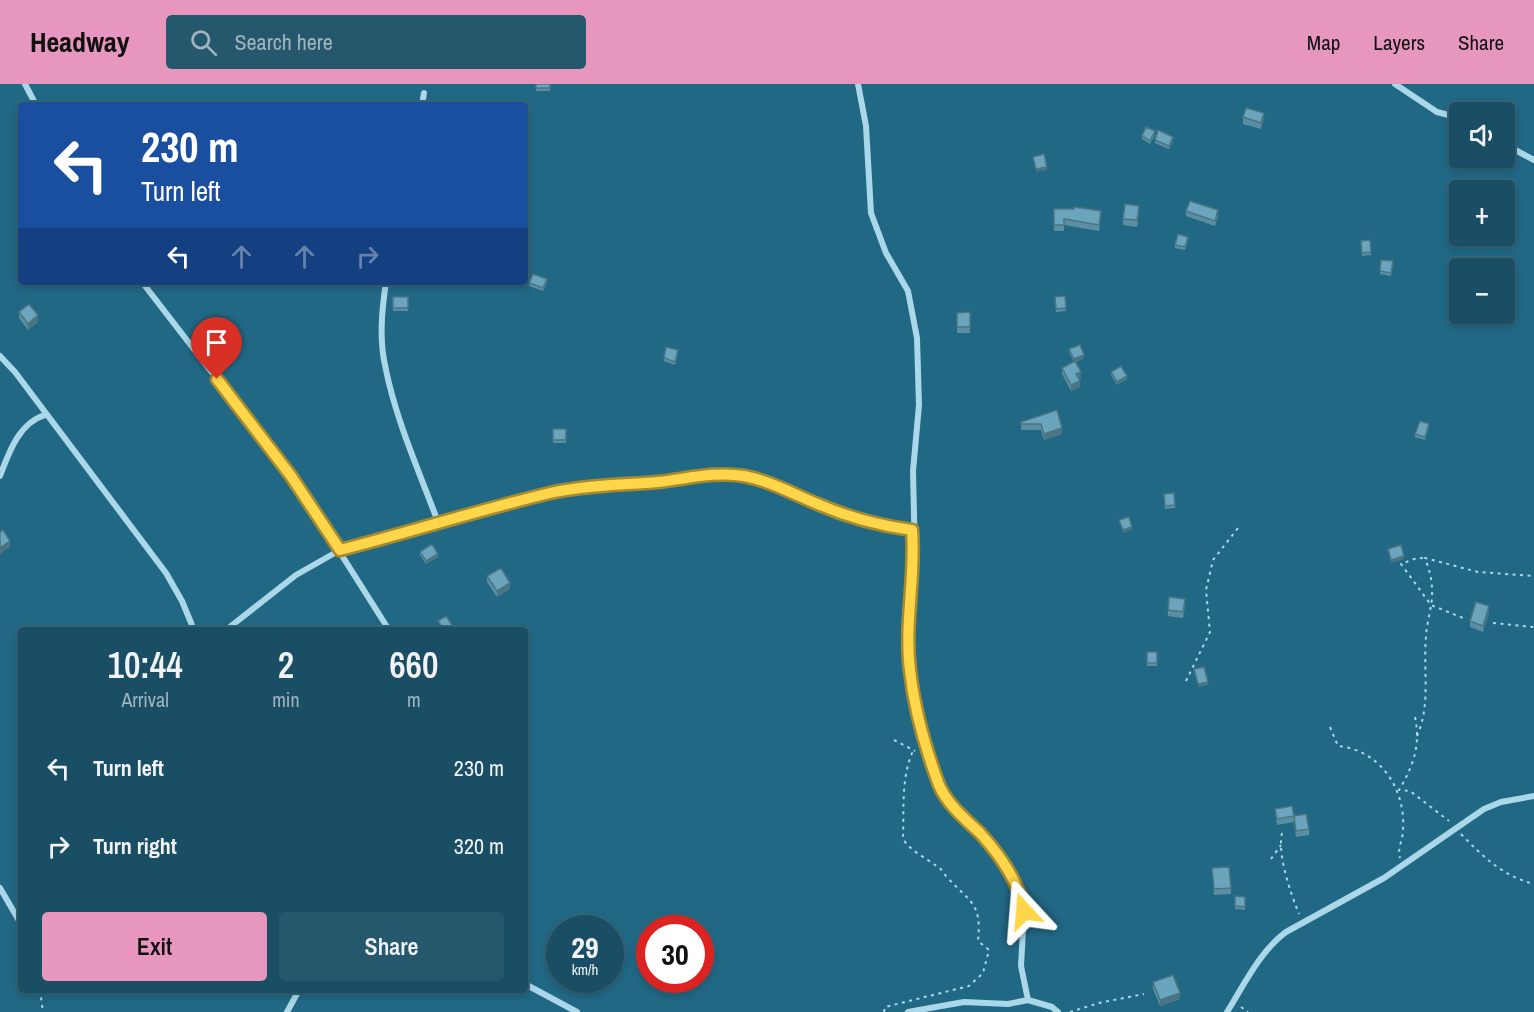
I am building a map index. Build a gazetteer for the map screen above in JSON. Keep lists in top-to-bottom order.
{
  "page": {
    "header": "Headway",
    "search": "Search here",
    "nav": ["Map", "Layers", "Share"],
    "map_buttons": ["+", "−"],
    "turn": ["230 m", "Turn left"],
    "eta": [
      "10:44",
      "Arrival",
      "2",
      "min",
      "660",
      "m"
    ],
    "list": [
      {
        "name": "Turn left",
        "value": "230 m"
      },
      {
        "name": "Turn right",
        "value": "320 m"
      }
    ],
    "buttons": ["Exit", "Share"],
    "speed": "29 km/h",
    "limit": "30"
  }
}
